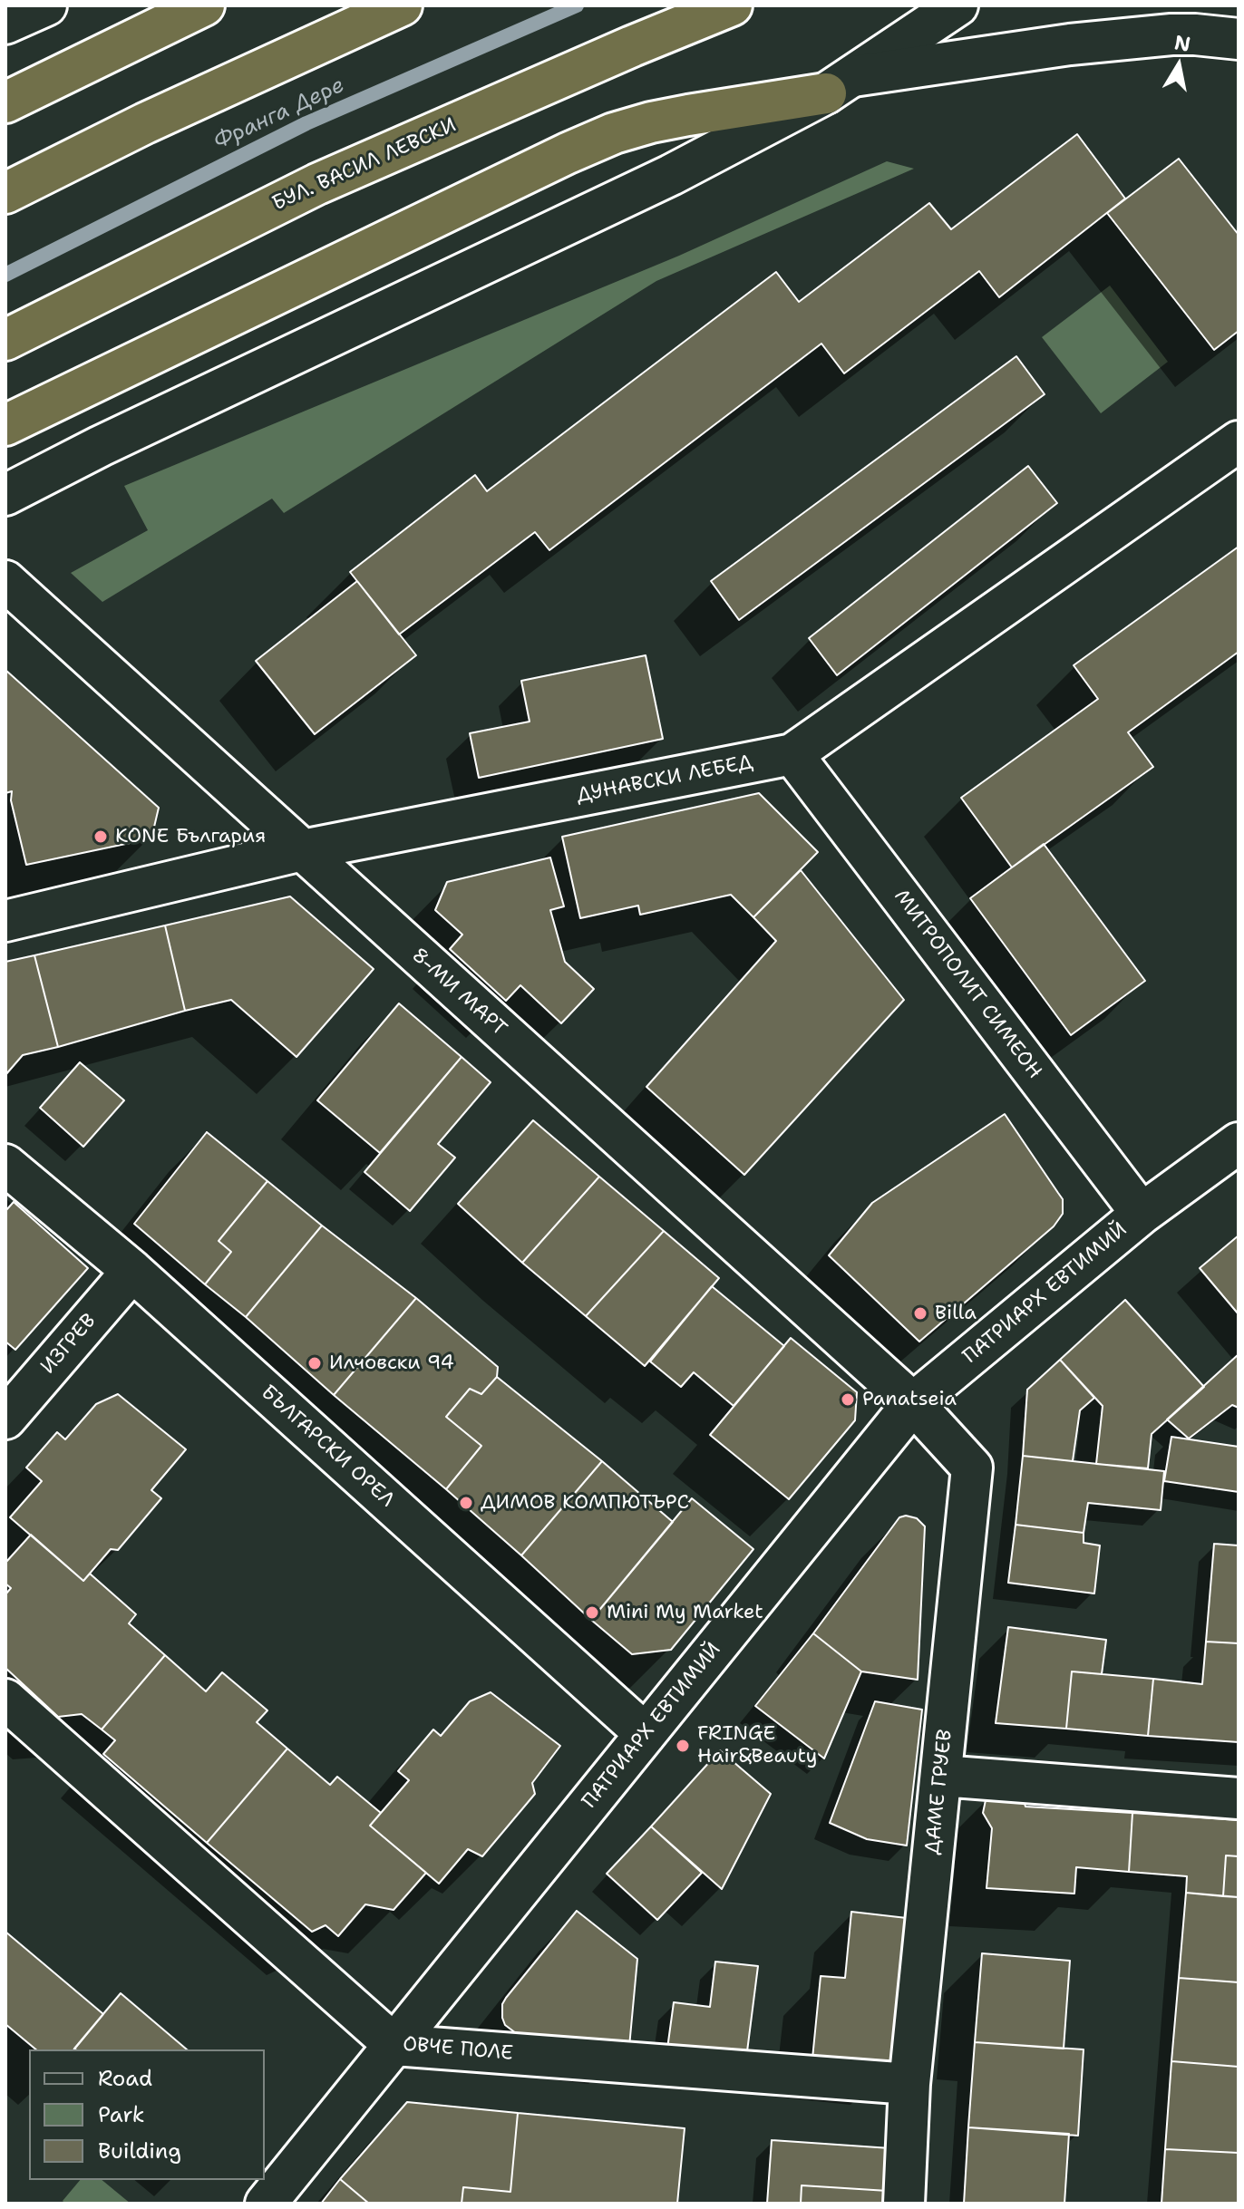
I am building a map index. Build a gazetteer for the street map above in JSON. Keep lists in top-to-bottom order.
{
  "streets": {
    "highway": ["БУЛ. ВАСИЛ ЛЕВСКИ"],
    "street": [
      "ДУНАВСКИ ЛЕБЕД",
      "МИТРОПОЛИТ СИМЕОН",
      "8-МИ МАРТ",
      "ПАТРИАРХ ЕВТИМИЙ",
      "ИЗГРЕВ",
      "БЪЛГАРСКИ ОРЕЛ",
      "ДАМЕ ГРУЕВ",
      "ОВЧЕ ПОЛЕ"
    ]
  },
  "crossings": [
    ["ДУНАВСКИ ЛЕБЕД", "МИТРОПОЛИТ СИМЕОН"],
    ["ДУНАВСКИ ЛЕБЕД", "8-МИ МАРТ"],
    ["МИТРОПОЛИТ СИМЕОН", "ПАТРИАРХ ЕВТИМИЙ"],
    ["8-МИ МАРТ", "ПАТРИАРХ ЕВТИМИЙ"],
    ["8-МИ МАРТ", "ДАМЕ ГРУЕВ"],
    ["ПАТРИАРХ ЕВТИМИЙ", "БЪЛГАРСКИ ОРЕЛ"],
    ["ПАТРИАРХ ЕВТИМИЙ", "ДАМЕ ГРУЕВ"],
    ["ПАТРИАРХ ЕВТИМИЙ", "ОВЧЕ ПОЛЕ"],
    ["ИЗГРЕВ", "БЪЛГАРСКИ ОРЕЛ"],
    ["ДАМЕ ГРУЕВ", "ОВЧЕ ПОЛЕ"]
  ],
  "water": ["Франга Дере"],
  "places": [
    "KONE България",
    "Billa",
    "Илчовски 94",
    "Panatseia",
    "ДИМОВ КОМПЮТЪРС",
    "Mini My Market",
    "FRINGE Hair&Beauty"
  ],
  "legend": ["Road", "Park", "Building"],
  "north": "top"
}
